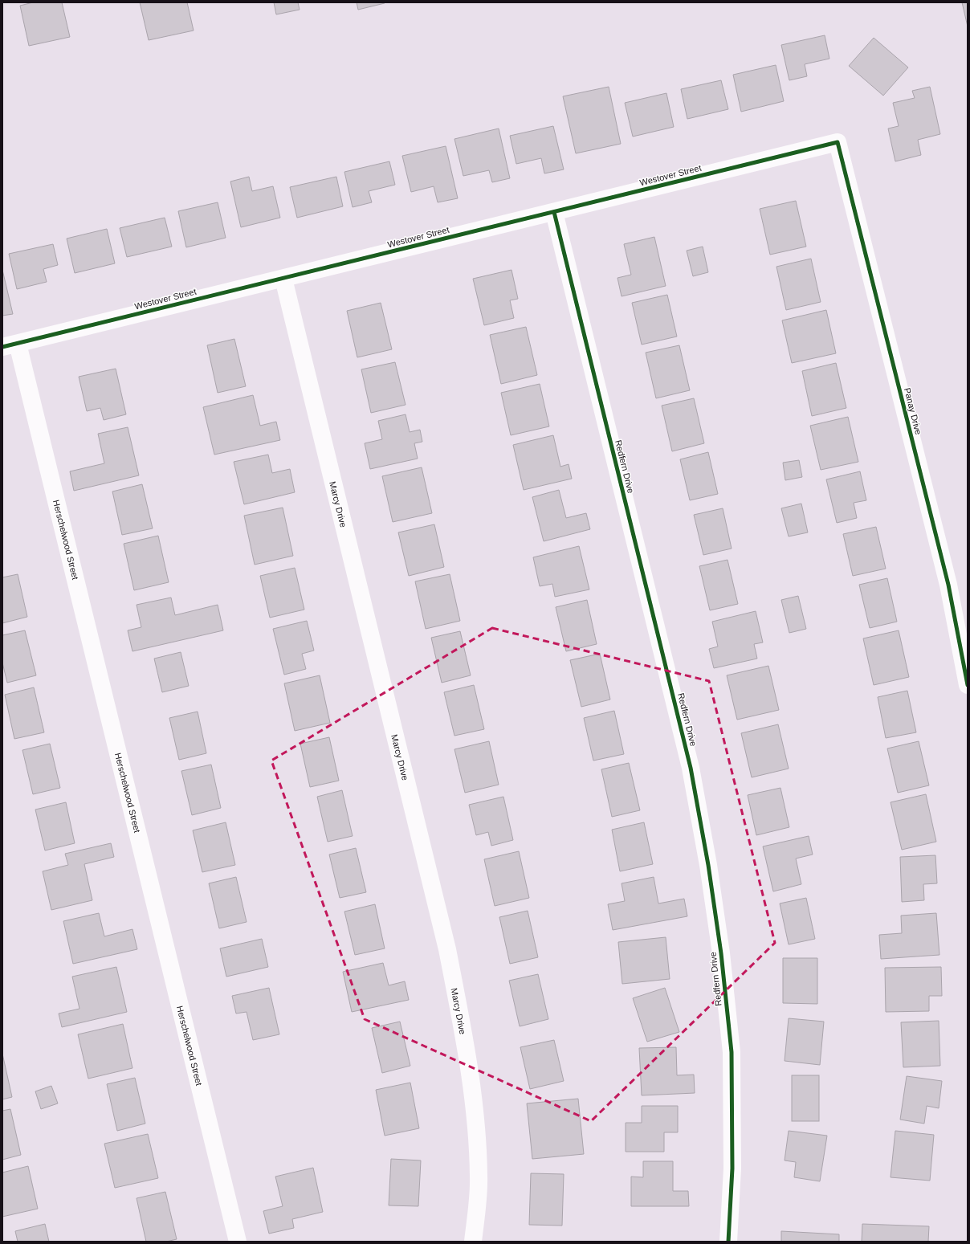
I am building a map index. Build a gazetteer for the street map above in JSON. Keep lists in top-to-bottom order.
{
  "streets": {
    "street": [
      "Westover Street",
      "Panay Drive",
      "Redfern Drive",
      "Marcy Drive",
      "Herschelwood Street"
    ]
  },
  "crossings": [
    ["Westover Street", "Panay Drive"],
    ["Westover Street", "Redfern Drive"],
    ["Westover Street", "Marcy Drive"],
    ["Westover Street", "Herschelwood Street"]
  ]
}
